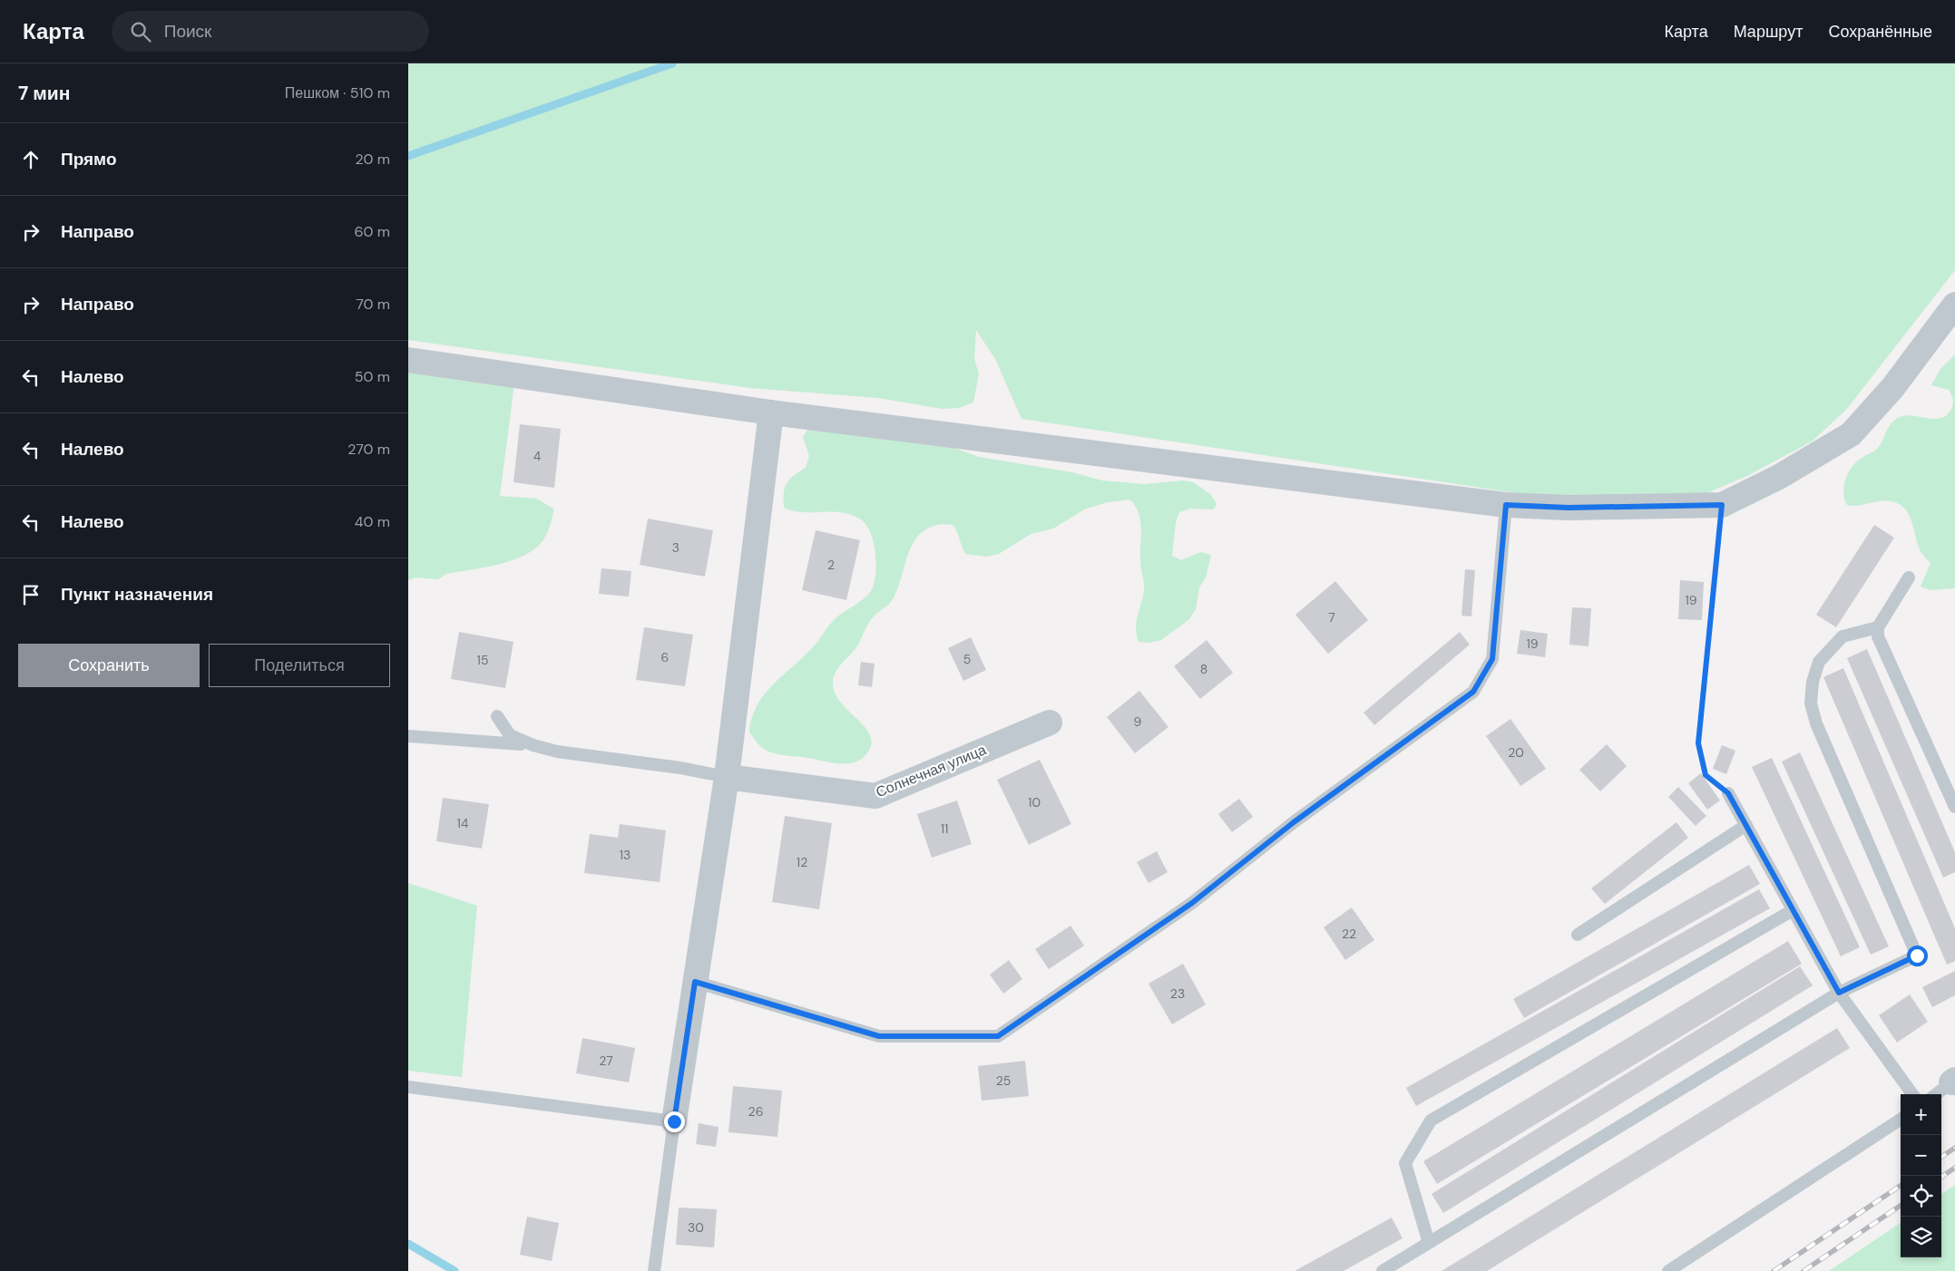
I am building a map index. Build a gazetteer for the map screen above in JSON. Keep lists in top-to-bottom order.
{
  "streets": {
    "street": ["Солнечная улица"]
  },
  "house_numbers": [
    "4",
    "3",
    "2",
    "19",
    "7",
    "19",
    "6",
    "5",
    "15",
    "8",
    "9",
    "20",
    "10",
    "14",
    "11",
    "13",
    "12",
    "22",
    "23",
    "27",
    "25",
    "26",
    "30"
  ],
  "page": {
    "header": "Карта",
    "search": "Поиск",
    "nav": ["Карта", "Маршрут", "Сохранённые"],
    "heading": ["7 мин", "Пешком · 510 m"],
    "list": [
      ["Прямо", "20 m"],
      ["Направо", "60 m"],
      ["Направо", "70 m"],
      ["Налево", "50 m"],
      ["Налево", "270 m"],
      ["Налево", "40 m"],
      "Пункт назначения"
    ],
    "buttons": ["Сохранить", "Поделиться"],
    "map_buttons": ["+", "−"]
  }
}
